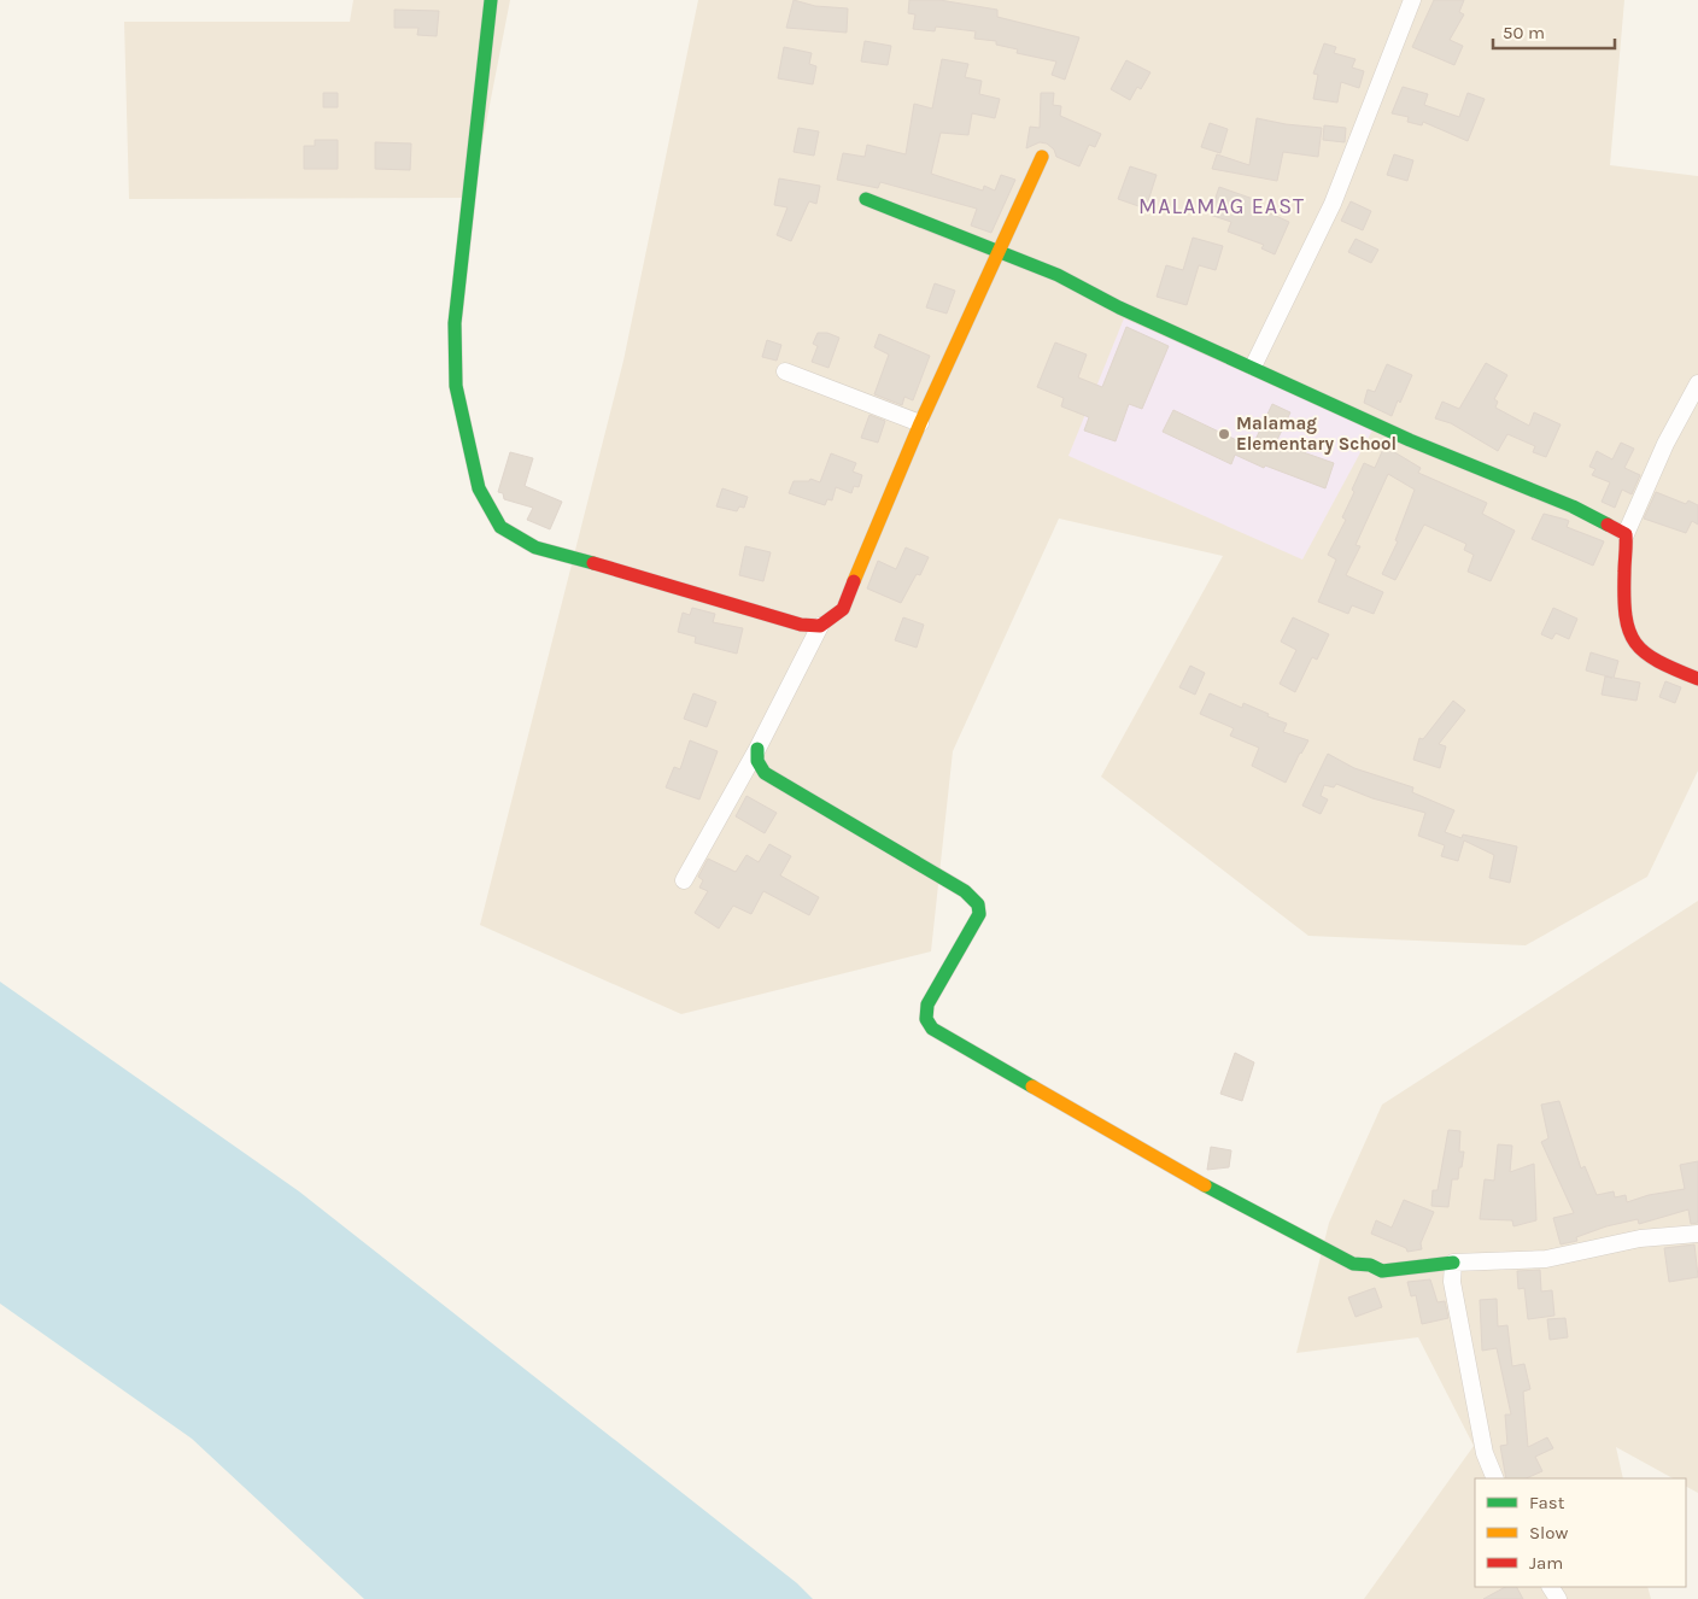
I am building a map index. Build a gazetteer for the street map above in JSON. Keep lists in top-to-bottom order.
{
  "districts": ["MALAMAG EAST"],
  "places": ["Malamag Elementary School"],
  "legend": ["Fast", "Slow", "Jam"],
  "scale_bar": "50 m"
}
